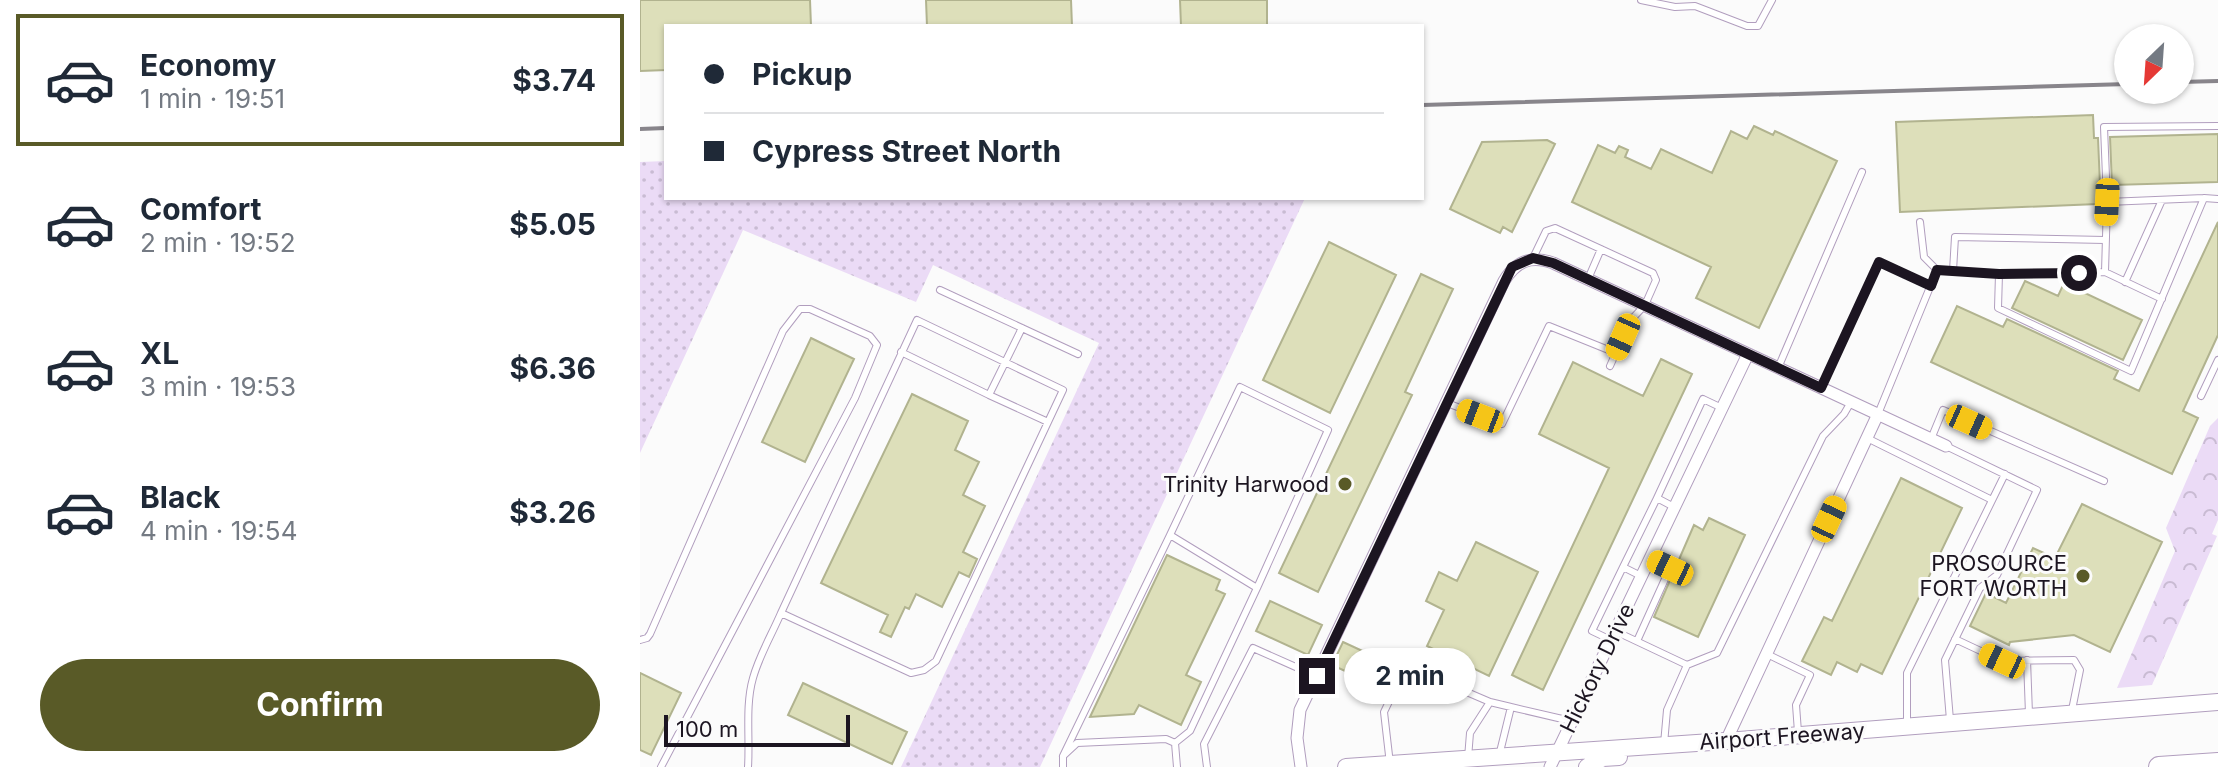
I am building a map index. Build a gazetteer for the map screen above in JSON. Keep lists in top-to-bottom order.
{
  "streets": {
    "main road": ["Airport Freeway"],
    "street": ["Hickory Drive"]
  },
  "crossings": [
    ["Hickory Drive", "Airport Freeway"]
  ],
  "places": ["Trinity Harwood", "PROSOURCE FORT WORTH"],
  "scale_bar": "100 m",
  "north": "bottom left",
  "page": {
    "list": [
      {
        "name": "Economy",
        "note": "1 min · 19:51",
        "value": "$3.74"
      },
      {
        "name": "Comfort",
        "note": "2 min · 19:52",
        "value": "$5.05"
      },
      {
        "name": "XL",
        "note": "3 min · 19:53",
        "value": "$6.36"
      },
      {
        "name": "Black",
        "note": "4 min · 19:54",
        "value": "$3.26"
      }
    ],
    "banner": ["Pickup", "Cypress Street North"],
    "buttons": "Confirm",
    "bubble": "2 min",
    "scale": "100 m"
  }
}
